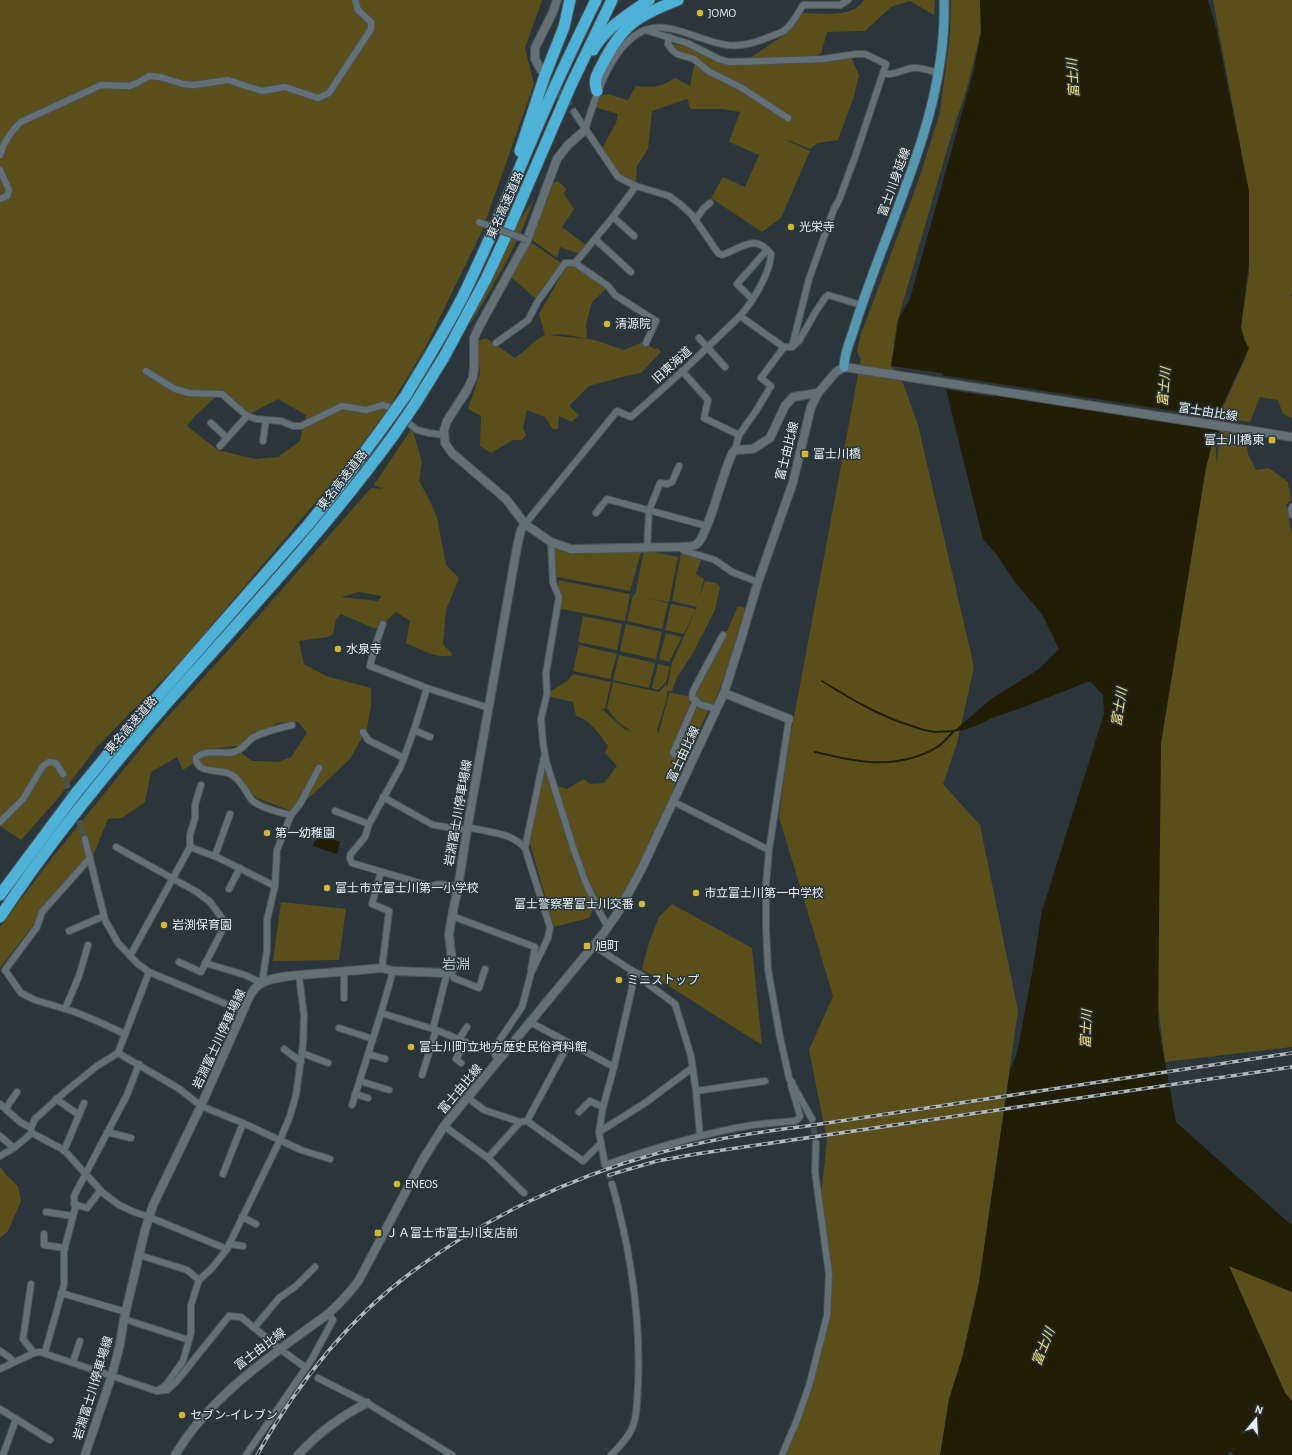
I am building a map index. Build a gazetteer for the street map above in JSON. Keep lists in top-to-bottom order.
{
  "streets": {
    "highway": ["東名高速道路"],
    "main road": ["富士川身延線", "富士由比線", "岩淵富士川停車場線"],
    "street": ["旧東海道"]
  },
  "crossings": [
    ["富士川身延線", "富士由比線"],
    ["旧東海道", "岩淵富士川停車場線"]
  ],
  "districts": ["岩淵"],
  "water": ["富士川"],
  "places": {
    "other": [
      "JOMO",
      "光栄寺",
      "清源院",
      "水泉寺",
      "第一幼稚園",
      "富士市立富士川第一小学校",
      "市立富士川第一中学校",
      "富士警察署富士川交番",
      "岩渕保育園",
      "ミニストップ",
      "富士川町立地方歴史民俗資料館",
      "ENEOS",
      "セブン-イレブン"
    ],
    "transit": [
      "富士川橋東",
      "富士川橋",
      "旭町",
      "ＪＡ富士市富士川支店前"
    ]
  },
  "north": "top"
}
